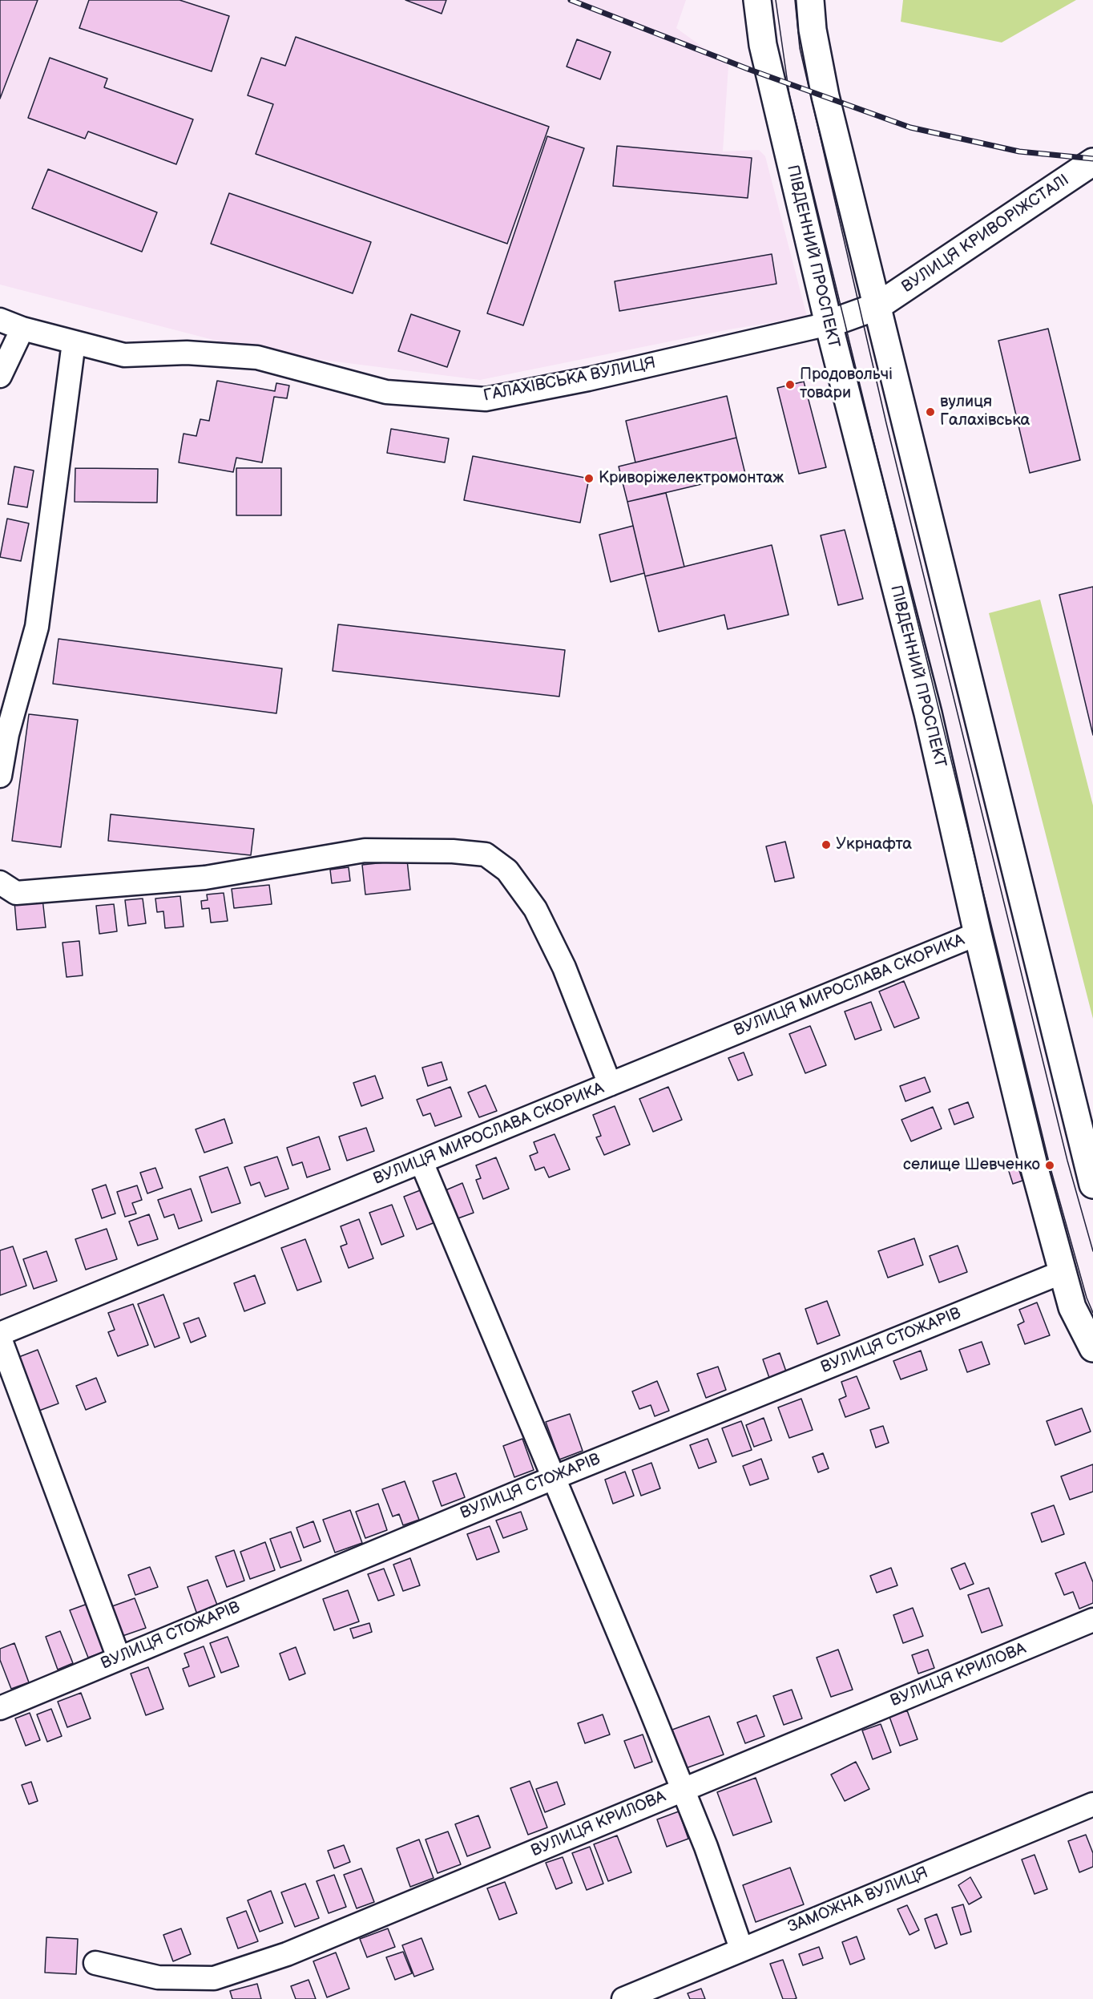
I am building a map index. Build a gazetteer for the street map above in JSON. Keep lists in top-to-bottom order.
{
  "streets": {
    "main road": ["ВУЛИЦЯ КРИВОРІЖСТАЛІ", "ПІВДЕННИЙ ПРОСПЕКТ"],
    "street": [
      "ГАЛАХІВСЬКА ВУЛИЦЯ",
      "ВУЛИЦЯ МИРОСЛАВА СКОРИКА",
      "ВУЛИЦЯ СТОЖАРІВ",
      "ВУЛИЦЯ КРИЛОВА",
      "ЗАМОЖНА ВУЛИЦЯ"
    ]
  },
  "crossings": [
    ["ВУЛИЦЯ КРИВОРІЖСТАЛІ", "ПІВДЕННИЙ ПРОСПЕКТ"],
    ["ВУЛИЦЯ КРИВОРІЖСТАЛІ", "ГАЛАХІВСЬКА ВУЛИЦЯ"],
    ["ПІВДЕННИЙ ПРОСПЕКТ", "ГАЛАХІВСЬКА ВУЛИЦЯ"],
    ["ПІВДЕННИЙ ПРОСПЕКТ", "ВУЛИЦЯ МИРОСЛАВА СКОРИКА"],
    ["ПІВДЕННИЙ ПРОСПЕКТ", "ВУЛИЦЯ СТОЖАРІВ"]
  ],
  "places": [
    "Продовольчі товари",
    "вулиця Галахівська",
    "Криворіжелектромонтаж",
    "Укрнафта",
    "селище Шевченко"
  ]
}
